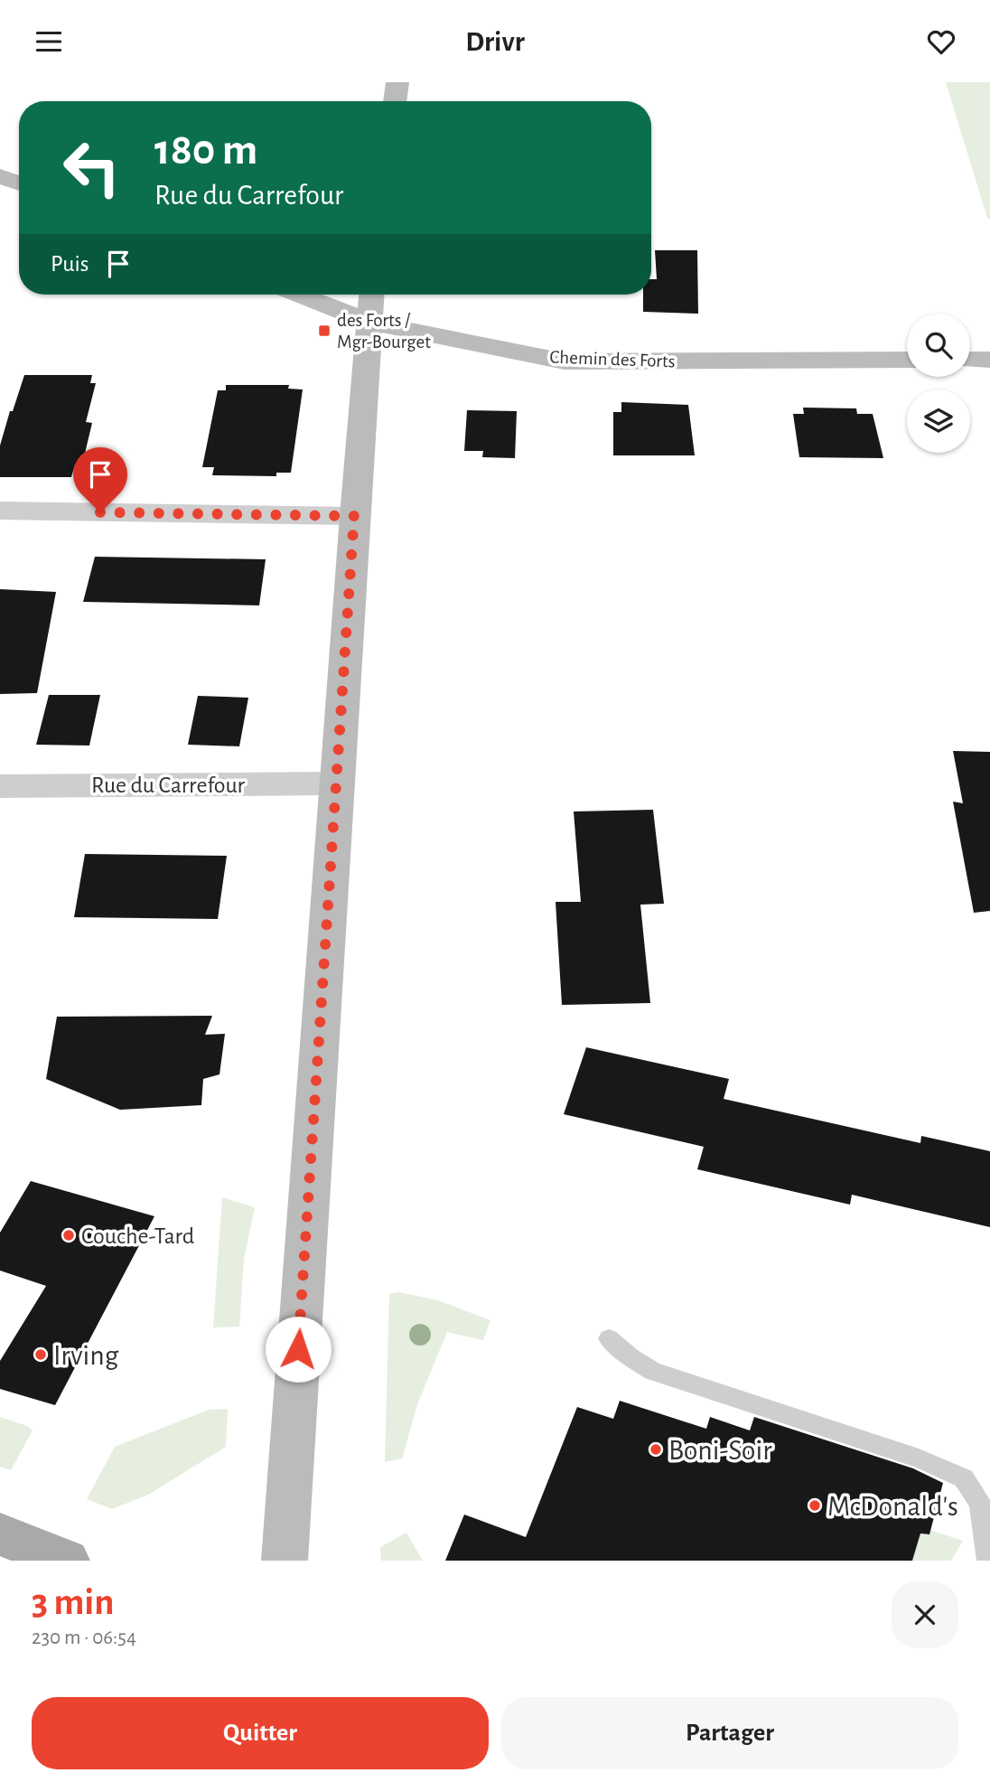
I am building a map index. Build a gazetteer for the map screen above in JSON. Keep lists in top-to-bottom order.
{
  "streets": {
    "street": ["Chemin des Forts", "Rue du Carrefour"]
  },
  "places": {
    "transit": ["des Forts / Mgr-Bourget"],
    "other": [
      "Couche-Tard",
      "Irving",
      "Boni-Soir",
      "McDonald's"
    ]
  },
  "page": {
    "header": "Drivr",
    "turn": ["180 m", "Rue du Carrefour"],
    "then": "Puis",
    "heading": ["3 min", "230 m · 06:54"],
    "buttons": ["Quitter", "Partager"]
  }
}
